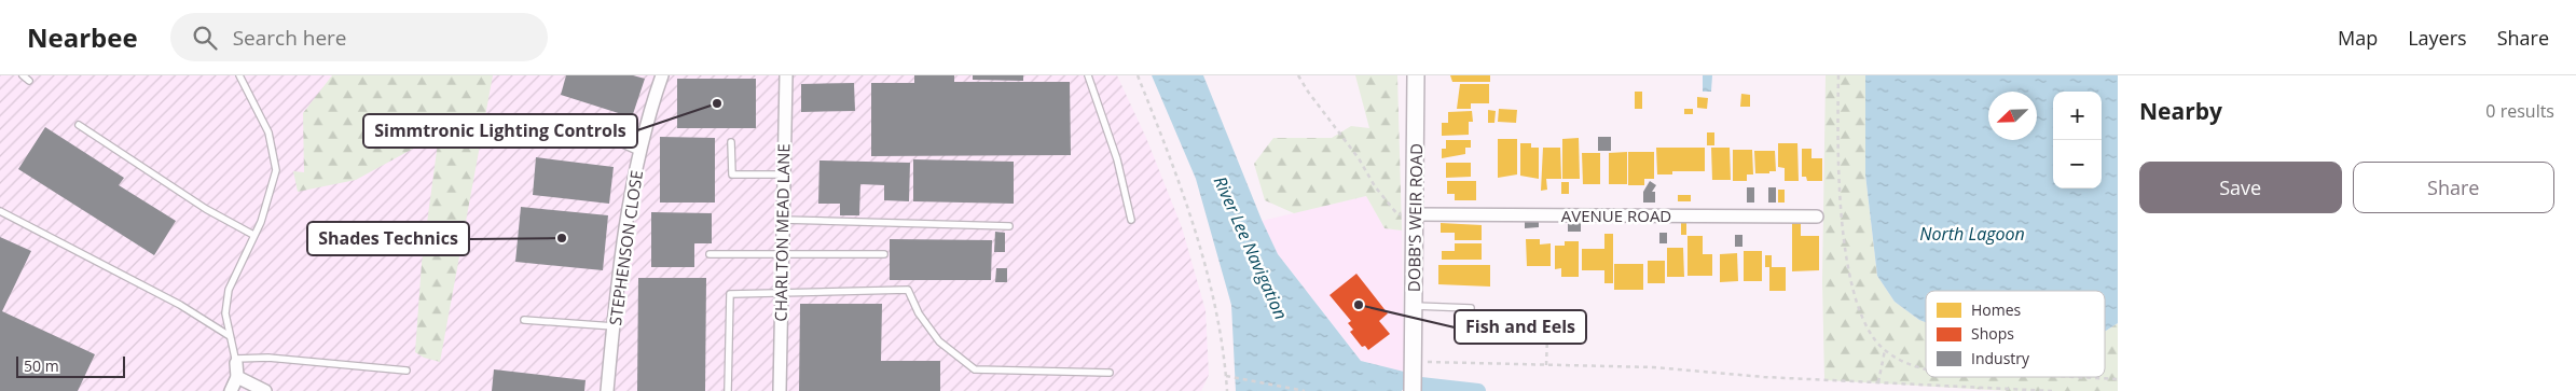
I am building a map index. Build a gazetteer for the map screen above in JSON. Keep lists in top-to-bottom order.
{
  "streets": {
    "street": [
      "AVENUE ROAD",
      "DOBB'S WEIR ROAD",
      "CHARLTON MEAD LANE",
      "STEPHENSON CLOSE"
    ]
  },
  "crossings": [
    ["AVENUE ROAD", "DOBB'S WEIR ROAD"]
  ],
  "water": ["North Lagoon", "River Lee Navigation"],
  "places": ["Simmtronic Lighting Controls", "Shades Technics", "Fish and Eels"],
  "legend": ["Homes", "Shops", "Industry"],
  "scale_bar": "50 m",
  "north": "bottom left",
  "page": {
    "header": "Nearbee",
    "search": "Search here",
    "nav": ["Map", "Layers", "Share"],
    "heading": ["Nearby", "0 results"],
    "map_buttons": ["+", "−"],
    "buttons": ["Save", "Share"],
    "scale": "50 m"
  }
}
